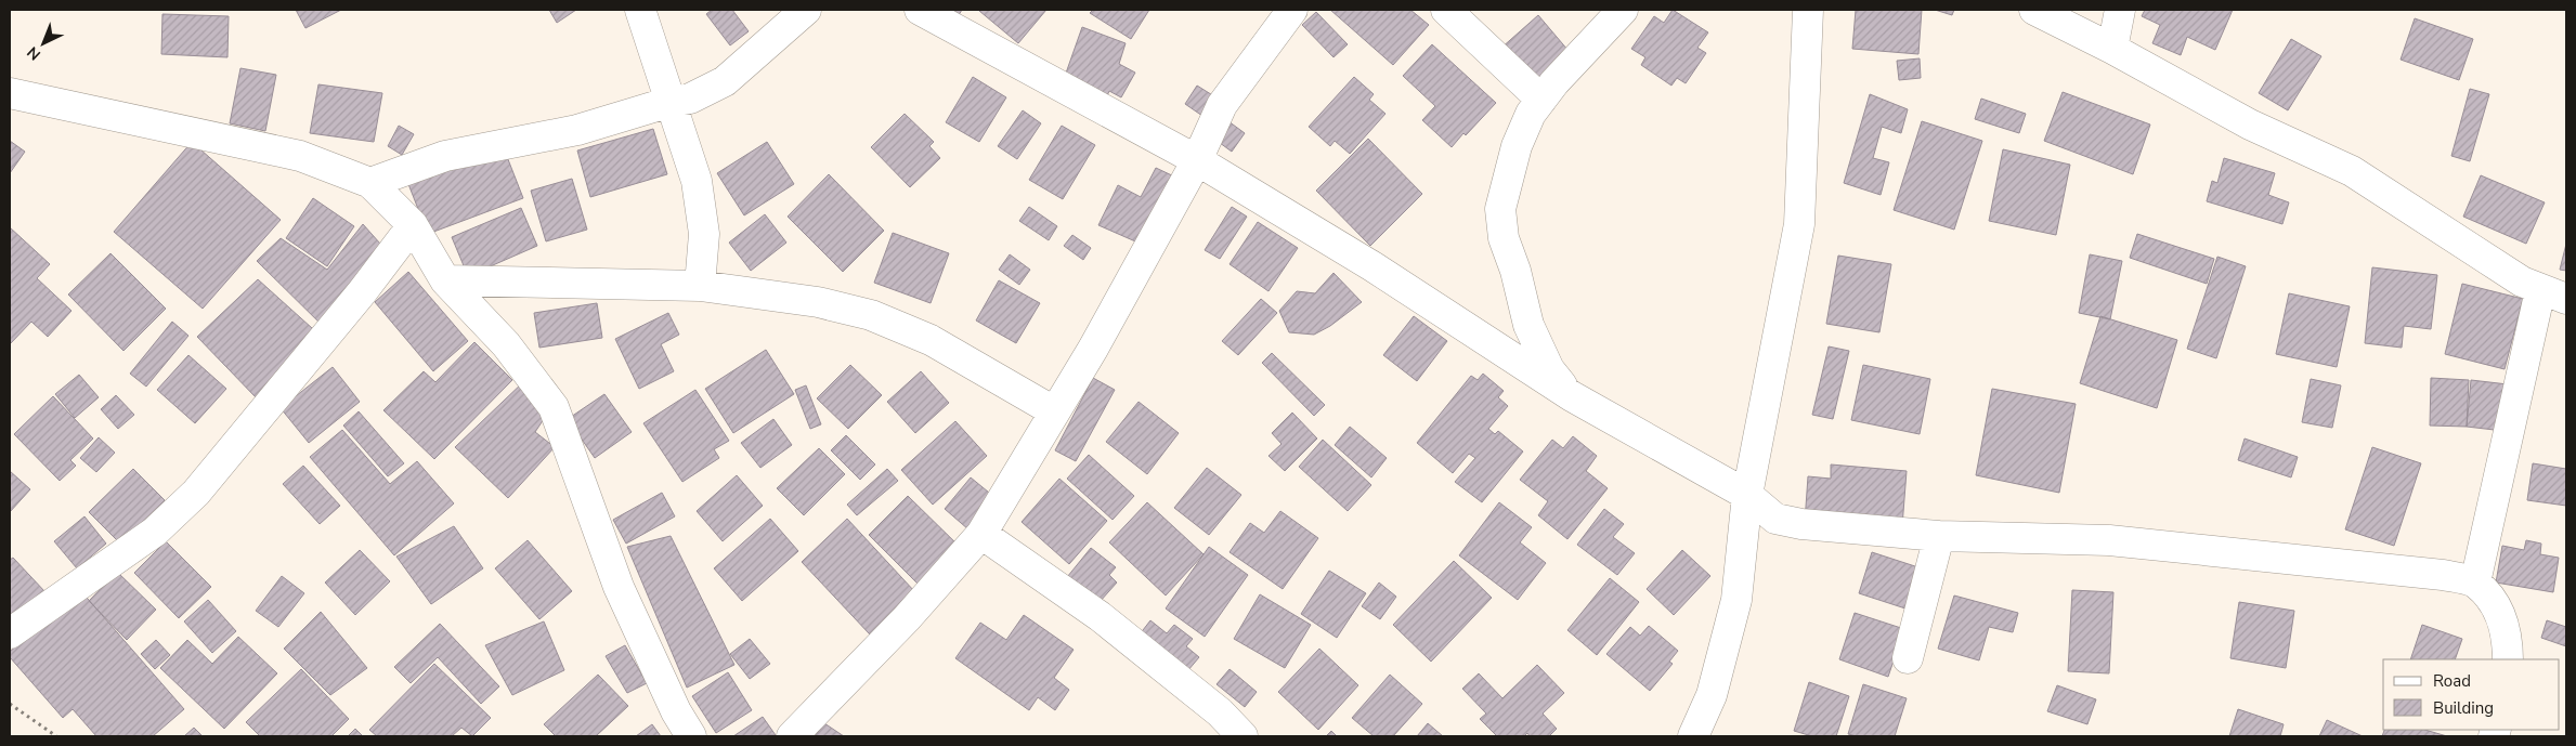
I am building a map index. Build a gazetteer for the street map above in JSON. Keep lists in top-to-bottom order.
{
  "legend": ["Road", "Building"],
  "north": "bottom left"
}
